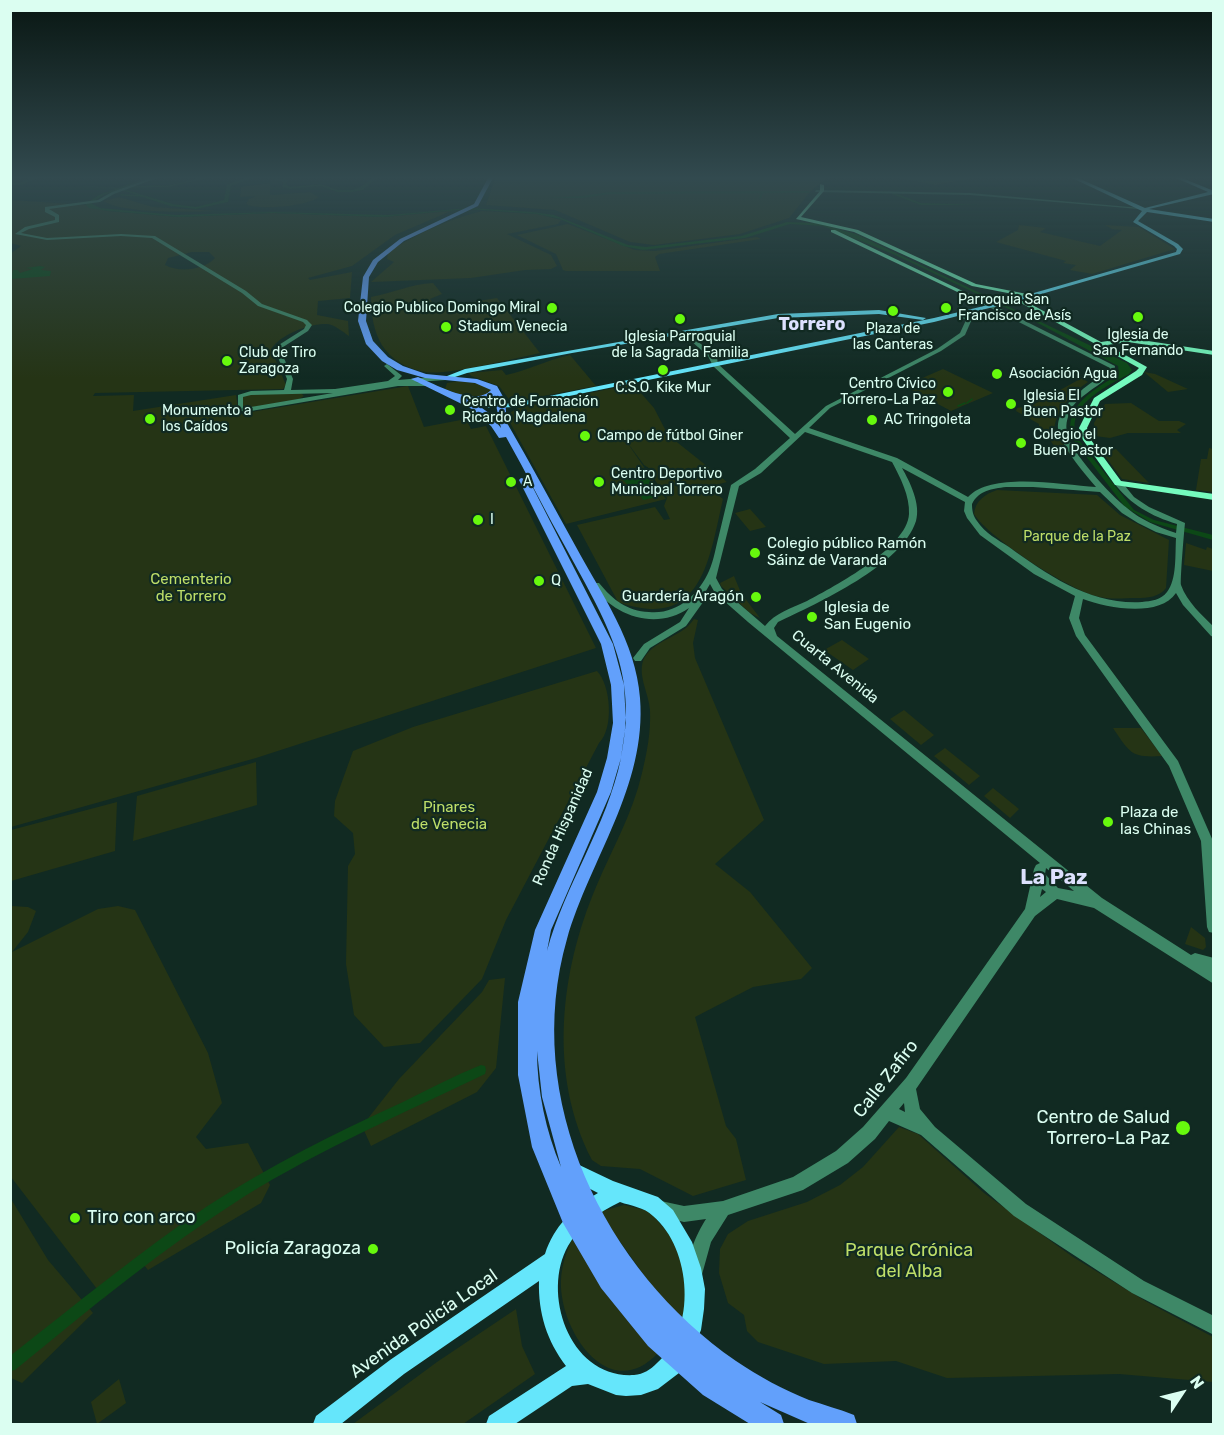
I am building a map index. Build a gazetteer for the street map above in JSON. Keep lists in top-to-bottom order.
{
  "streets": {
    "highway": ["Ronda Hispanidad"],
    "main road": ["Avenida Policía Local"],
    "street": ["Cuarta Avenida", "Calle Zafiro"]
  },
  "crossings": [
    ["Cuarta Avenida", "Calle Zafiro"]
  ],
  "districts": ["Torrero", "La Paz"],
  "parks": [
    "Parque de la Paz",
    "Cementerio de Torrero",
    "Pinares de Venecia",
    "Parque Crónica del Alba"
  ],
  "places": [
    "Colegio Publico Domingo Miral",
    "Parroquia San Francisco de Asís",
    "Plaza de las Canteras",
    "Iglesia de San Fernando",
    "Iglesia Parroquial de la Sagrada Familia",
    "Stadium Venecia",
    "Club de Tiro Zaragoza",
    "C.S.O. Kike Mur",
    "Asociación Agua",
    "Centro Cívico Torrero-La Paz",
    "Iglesia El Buen Pastor",
    "Centro de Formación Ricardo Magdalena",
    "Monumento a los Caídos",
    "AC Tringoleta",
    "Campo de fútbol Giner",
    "Colegio el Buen Pastor",
    "A",
    "Centro Deportivo Municipal Torrero",
    "I",
    "Colegio público Ramón Sáinz de Varanda",
    "Q",
    "Guardería Aragón",
    "Iglesia de San Eugenio",
    "Plaza de las Chinas",
    "Centro de Salud Torrero-La Paz",
    "Tiro con arco",
    "Policía Zaragoza"
  ],
  "north": "top right"
}
